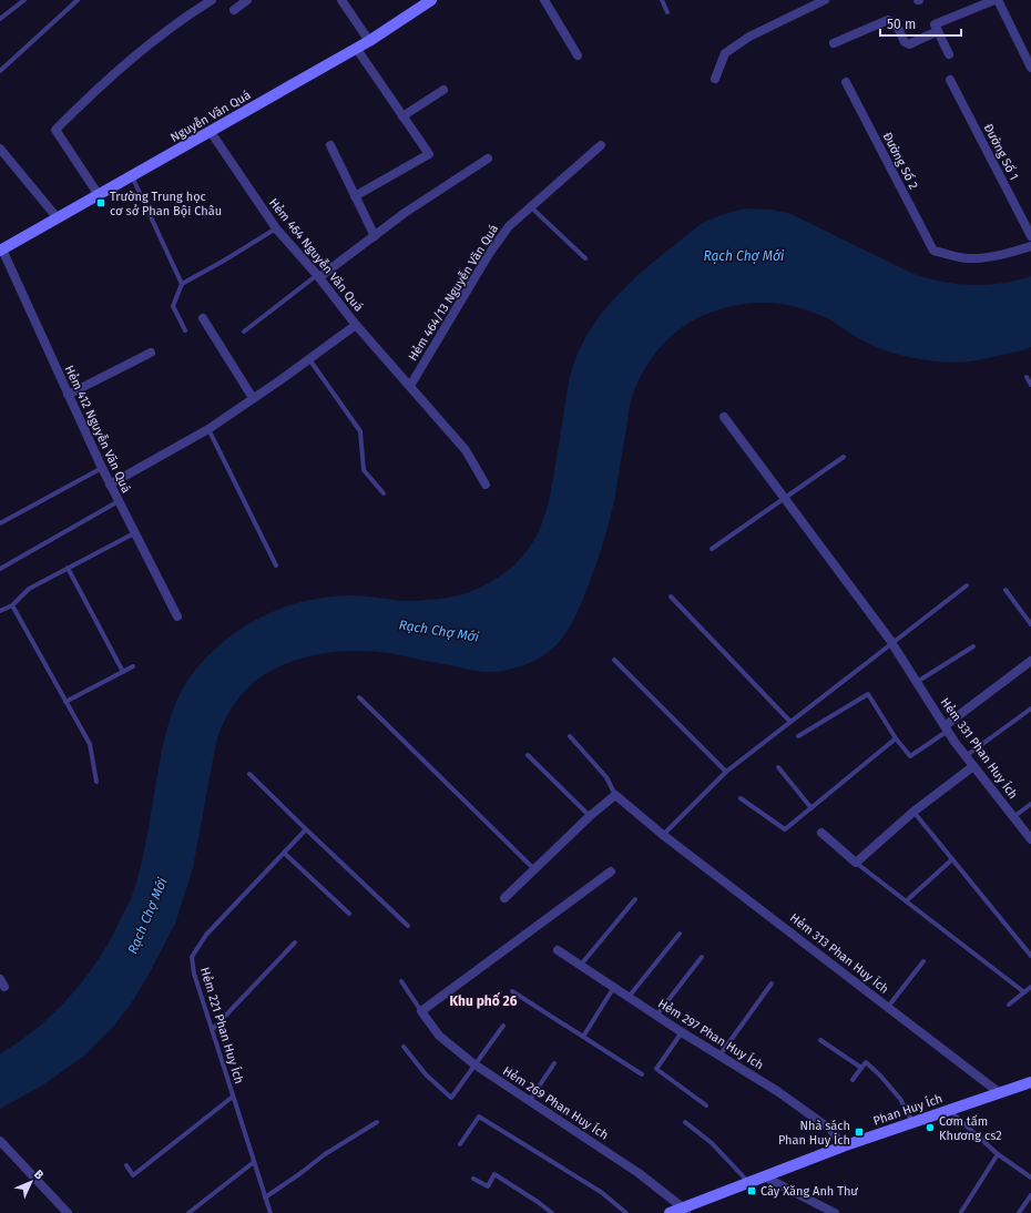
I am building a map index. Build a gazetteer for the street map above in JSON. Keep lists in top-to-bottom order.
{
  "streets": {
    "main road": ["Nguyễn Văn Quá", "Phan Huy Ích"],
    "street": [
      "Đường Số 1",
      "Đường Số 2",
      "Hẻm 464 Nguyễn Văn Quá",
      "Hẻm 464/13 Nguyễn Văn Quá",
      "Hẻm 412 Nguyễn Văn Quá",
      "Hẻm 331 Phan Huy Ích",
      "Hẻm 313 Phan Huy Ích",
      "Hẻm 297 Phan Huy Ích",
      "Hẻm 269 Phan Huy Ích"
    ],
    "lane": ["Hẻm 221 Phan Huy Ích"]
  },
  "crossings": [
    ["Nguyễn Văn Quá", "Hẻm 464 Nguyễn Văn Quá"],
    ["Nguyễn Văn Quá", "Hẻm 412 Nguyễn Văn Quá"],
    ["Hẻm 464 Nguyễn Văn Quá", "Hẻm 464/13 Nguyễn Văn Quá"],
    ["Hẻm 313 Phan Huy Ích", "Phan Huy Ích"],
    ["Hẻm 297 Phan Huy Ích", "Phan Huy Ích"],
    ["Hẻm 269 Phan Huy Ích", "Phan Huy Ích"]
  ],
  "districts": ["Khu phố 26"],
  "water": ["Rạch Chợ Mới"],
  "places": {
    "transit": ["Trường Trung học cơ sở Phan Bội Châu", "Nhà sách Phan Huy Ích", "Cây Xăng Anh Thư"],
    "other": ["Cơm tấm Khương cs2"]
  },
  "scale_bar": "50 m",
  "north": "top right"
}
